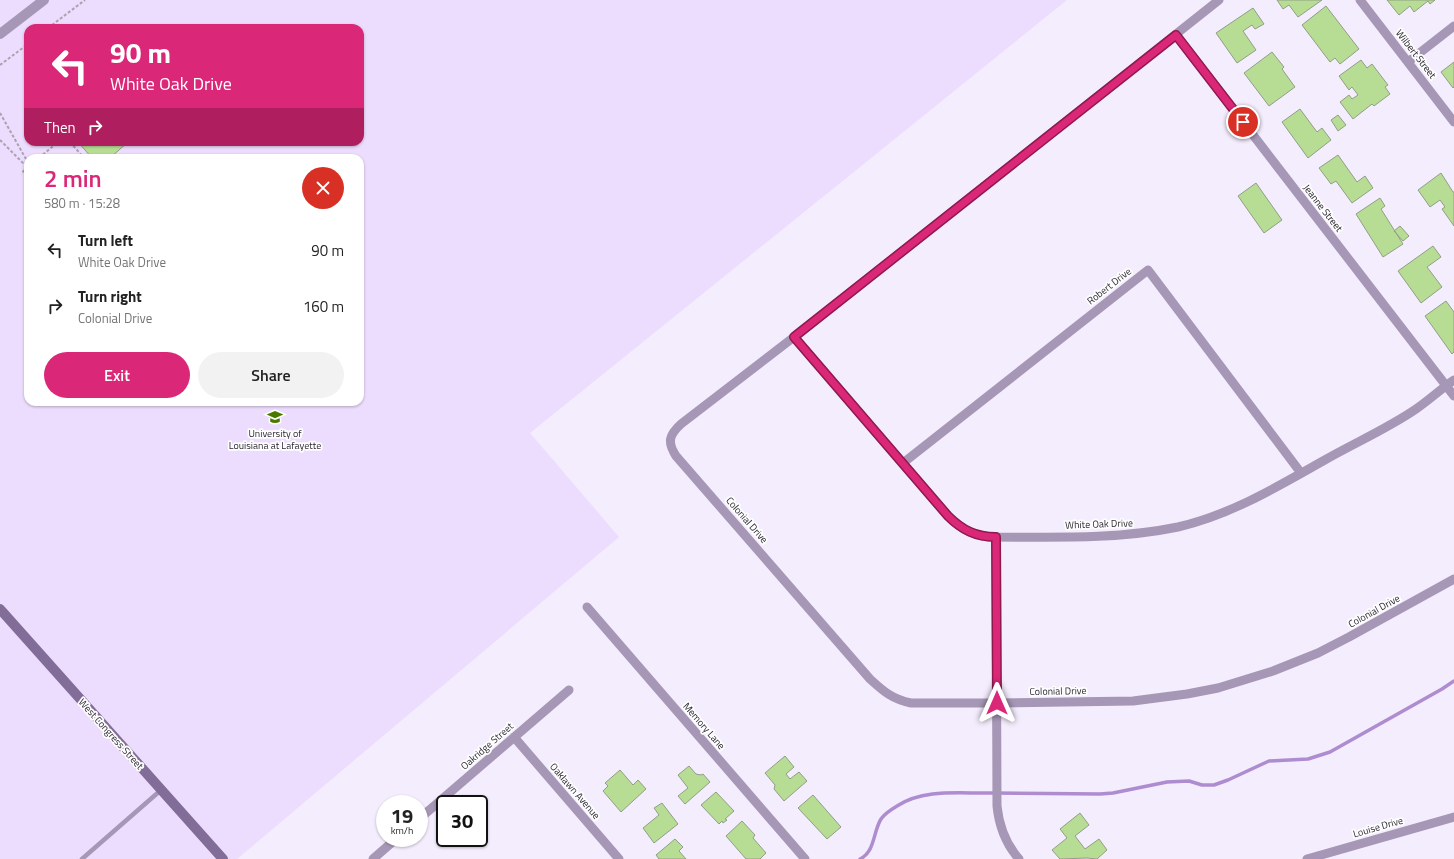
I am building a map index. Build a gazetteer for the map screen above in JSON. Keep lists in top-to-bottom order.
{
  "streets": {
    "main road": ["West Congress Street"],
    "street": [
      "Wilbert Street",
      "Jeanne Street",
      "Robert Drive",
      "Colonial Drive",
      "White Oak Drive",
      "Memory Lane",
      "Oakridge Street",
      "Oaklawn Avenue",
      "Louise Drive"
    ]
  },
  "crossings": [
    ["Jeanne Street", "Colonial Drive"],
    ["Jeanne Street", "White Oak Drive"],
    ["Robert Drive", "White Oak Drive"],
    ["Colonial Drive", "White Oak Drive"],
    ["Oakridge Street", "Oaklawn Avenue"]
  ],
  "places": {
    "school or university": ["University of Louisiana at Lafayette"]
  },
  "page": {
    "turn": ["90 m", "White Oak Drive"],
    "then": "Then",
    "heading": ["2 min", "580 m · 15:28"],
    "list": [
      {
        "name": "Turn left",
        "note": "White Oak Drive",
        "value": "90 m"
      },
      {
        "name": "Turn right",
        "note": "Colonial Drive",
        "value": "160 m"
      }
    ],
    "buttons": ["Exit", "Share"],
    "speed": "19 km/h",
    "limit": "30"
  }
}
